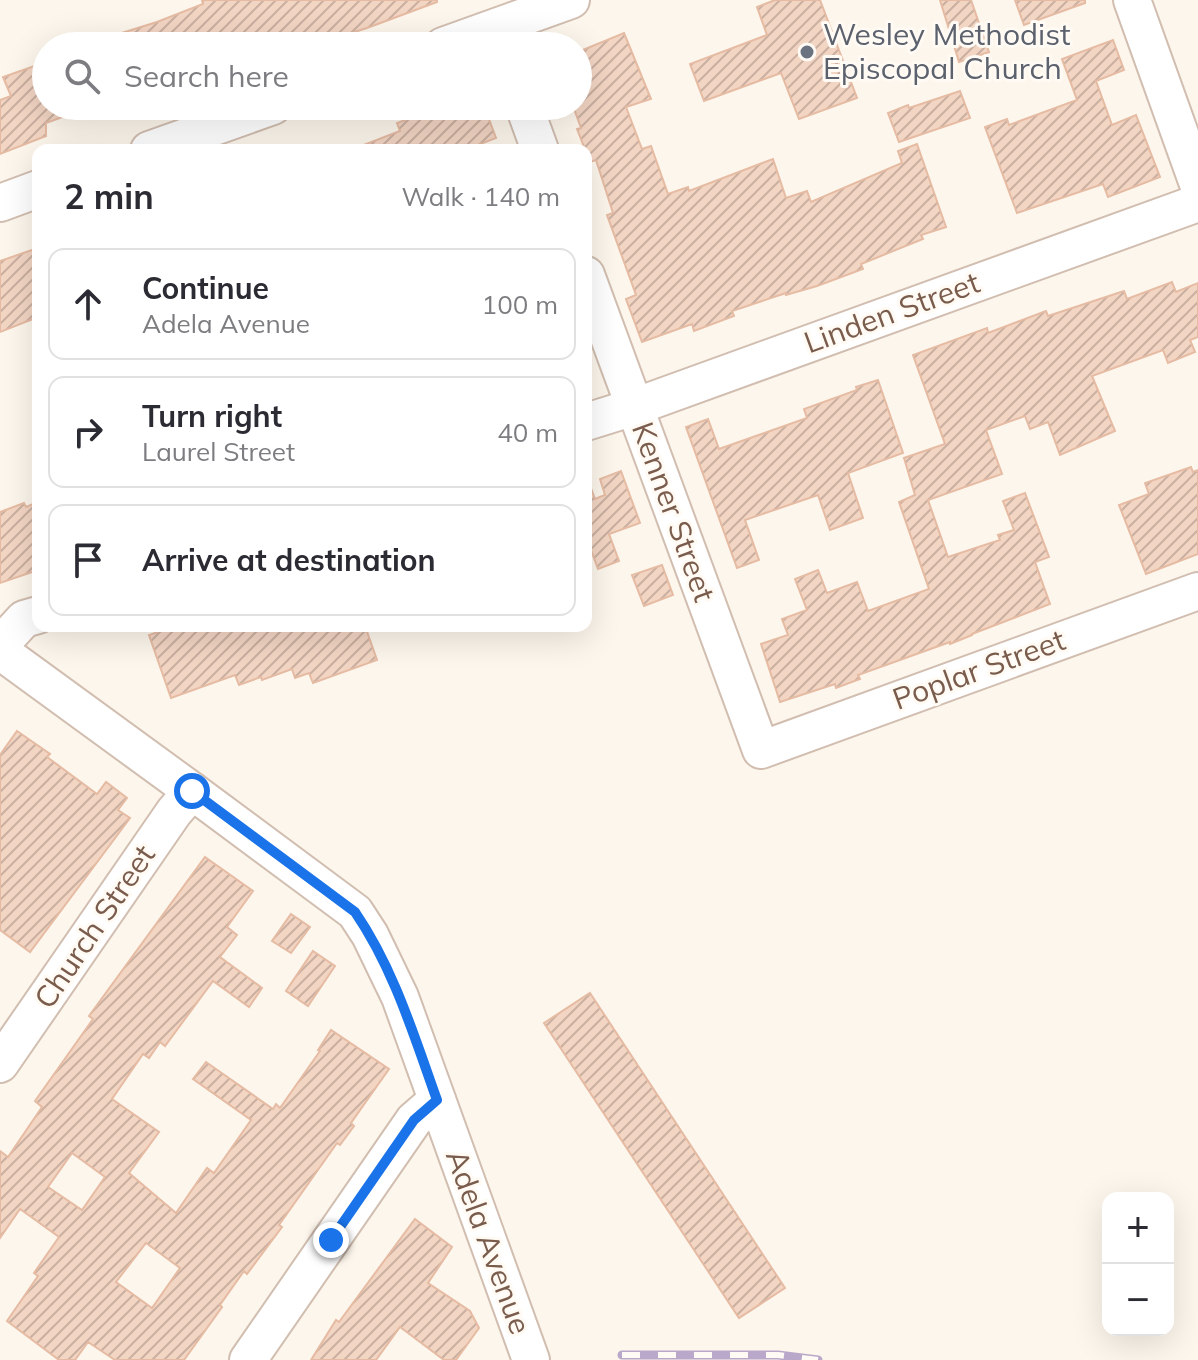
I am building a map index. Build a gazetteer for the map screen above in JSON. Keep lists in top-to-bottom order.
{
  "streets": {
    "street": [
      "Linden Street",
      "Kenner Street",
      "Poplar Street",
      "Church Street",
      "Adela Avenue"
    ]
  },
  "crossings": [
    ["Linden Street", "Kenner Street"],
    ["Kenner Street", "Poplar Street"],
    ["Church Street", "Adela Avenue"]
  ],
  "places": ["Wesley Methodist Episcopal Church"],
  "page": {
    "search": "Search here",
    "heading": ["2 min", "Walk · 140 m"],
    "list": [
      ["Continue", "Adela Avenue", "100 m"],
      ["Turn right", "Laurel Street", "40 m"],
      "Arrive at destination"
    ],
    "map_buttons": ["+", "−"]
  }
}
